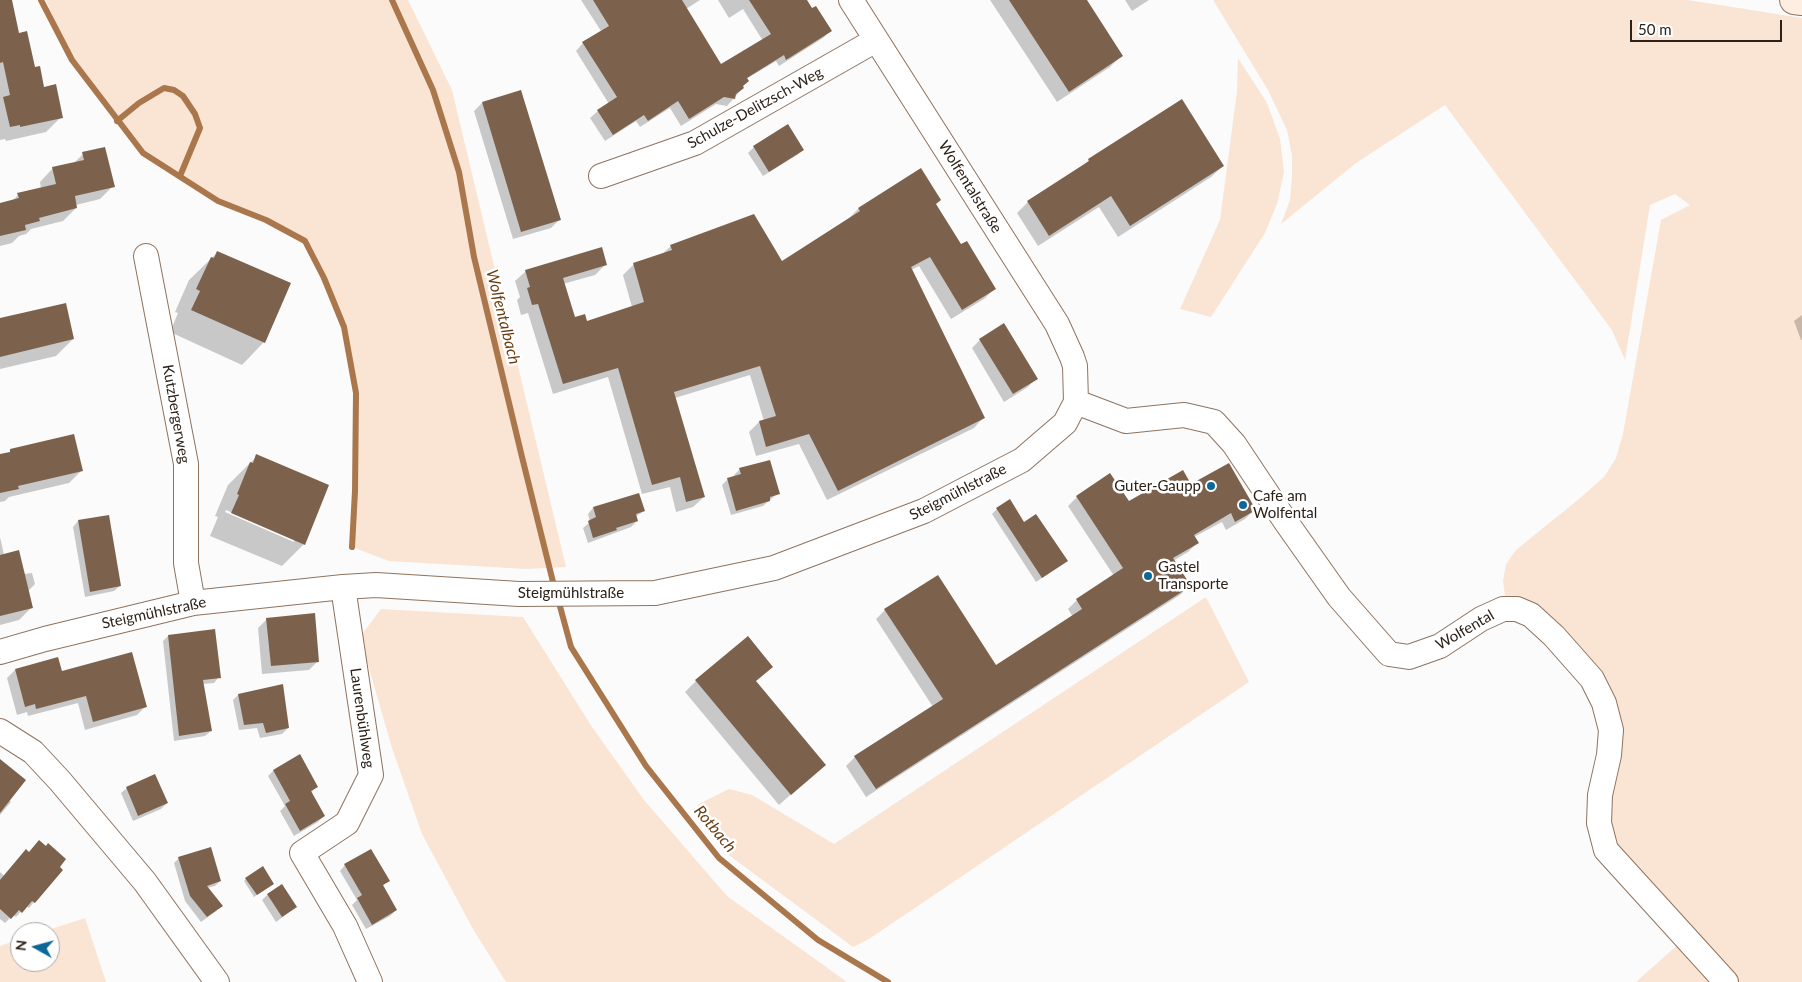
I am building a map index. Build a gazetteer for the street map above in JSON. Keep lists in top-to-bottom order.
{
  "streets": {
    "street": [
      "Schulze-Delitzsch-Weg",
      "Wolfentalstraße",
      "Kutzbergerweg",
      "Steigmühlstraße",
      "Wolfental",
      "Laurenbühlweg"
    ]
  },
  "crossings": [
    ["Schulze-Delitzsch-Weg", "Wolfentalstraße"],
    ["Wolfentalstraße", "Steigmühlstraße"],
    ["Wolfentalstraße", "Wolfental"],
    ["Kutzbergerweg", "Steigmühlstraße"],
    ["Steigmühlstraße", "Wolfental"],
    ["Steigmühlstraße", "Laurenbühlweg"]
  ],
  "water": ["Wolfentalbach", "Rotbach"],
  "places": ["Guter-Gaupp", "Cafe am Wolfental", "Gastel Transporte"],
  "scale_bar": "50 m",
  "north": "left"
}
